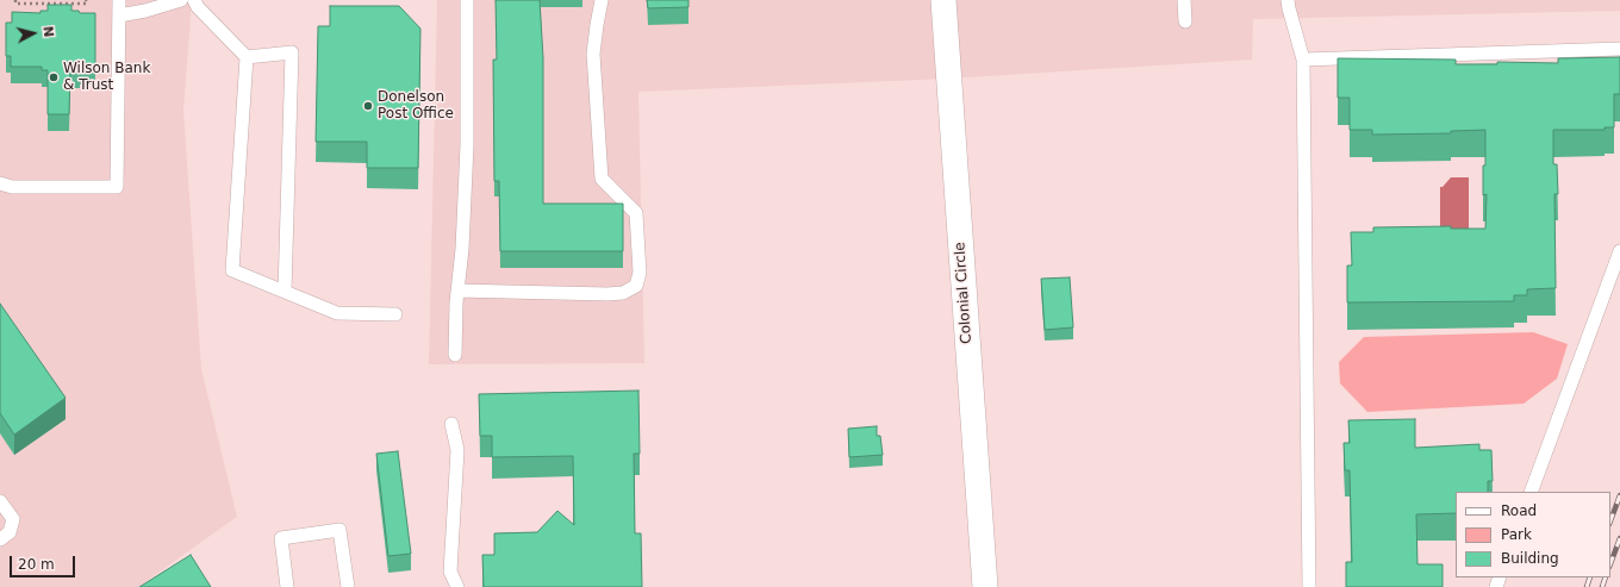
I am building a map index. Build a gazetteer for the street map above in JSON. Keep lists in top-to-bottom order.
{
  "streets": {
    "street": ["Colonial Circle"]
  },
  "places": ["Wilson Bank & Trust", "Donelson Post Office"],
  "legend": ["Road", "Park", "Building"],
  "scale_bar": "20 m",
  "north": "right"
}
